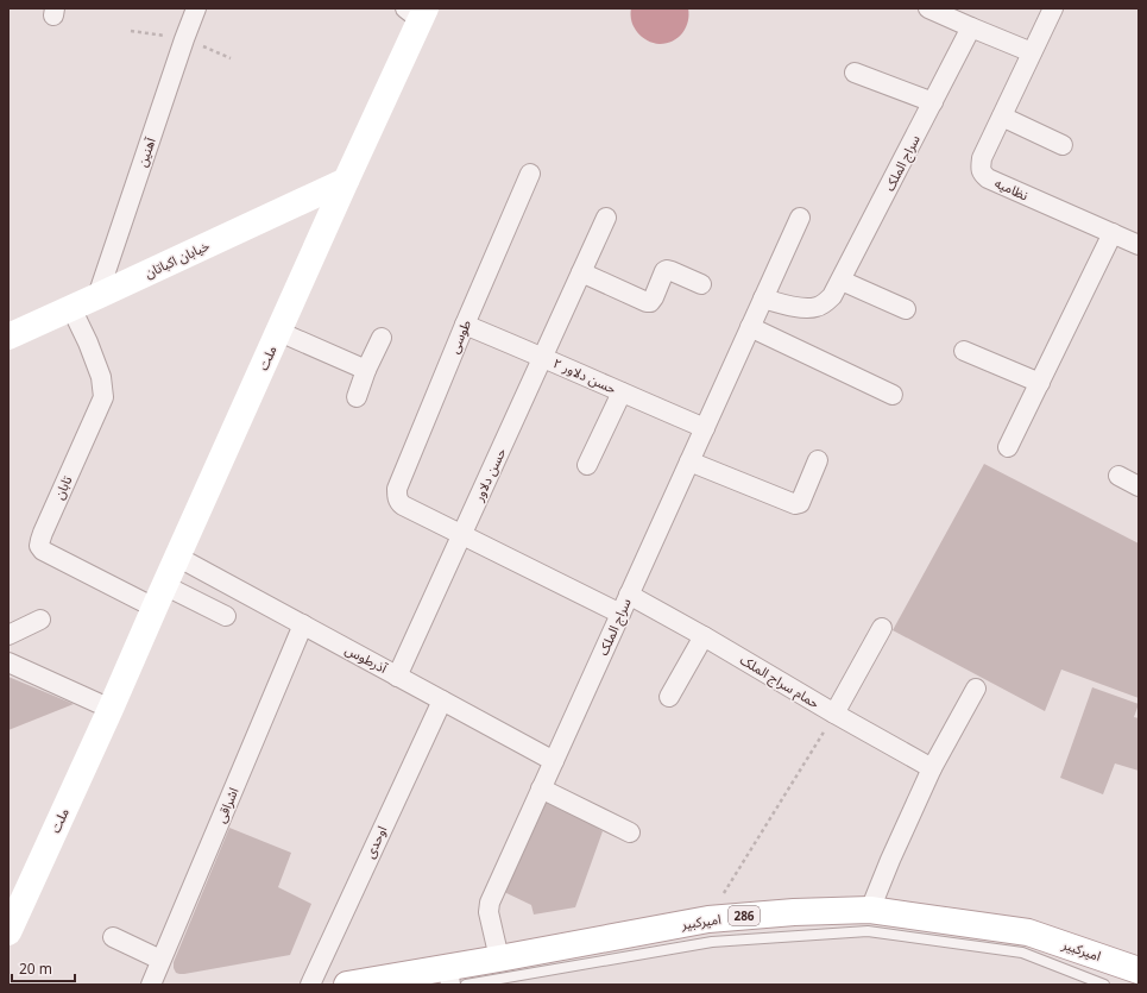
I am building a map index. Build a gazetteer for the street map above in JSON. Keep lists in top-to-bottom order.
{
  "streets": {
    "main road": [
      "خیابان اکباتان",
      "ملت",
      "286",
      "امیرکبیر"
    ],
    "street": [
      "آهنین",
      "سراج الملک",
      "نظامیه",
      "طوسی",
      "حسن دلاور ۲",
      "حسن دلاور",
      "تابان",
      "آذرطوس",
      "حمام سراج الملک",
      "اشراقی",
      "اوحدی"
    ]
  },
  "crossings": [
    ["آهنین", "خیابان اکباتان"],
    ["سراج الملک", "حسن دلاور ۲"],
    ["سراج الملک", "آذرطوس"],
    ["سراج الملک", "حمام سراج الملک"],
    ["سراج الملک", "امیرکبیر"],
    ["خیابان اکباتان", "ملت"],
    ["خیابان اکباتان", "تابان"],
    ["طوسی", "حسن دلاور ۲"],
    ["طوسی", "حسن دلاور"],
    ["ملت", "تابان"],
    ["ملت", "آذرطوس"],
    ["حسن دلاور ۲", "حسن دلاور"],
    ["حسن دلاور", "آذرطوس"],
    ["آذرطوس", "اشراقی"],
    ["آذرطوس", "اوحدی"]
  ],
  "scale_bar": "20 m"
}
